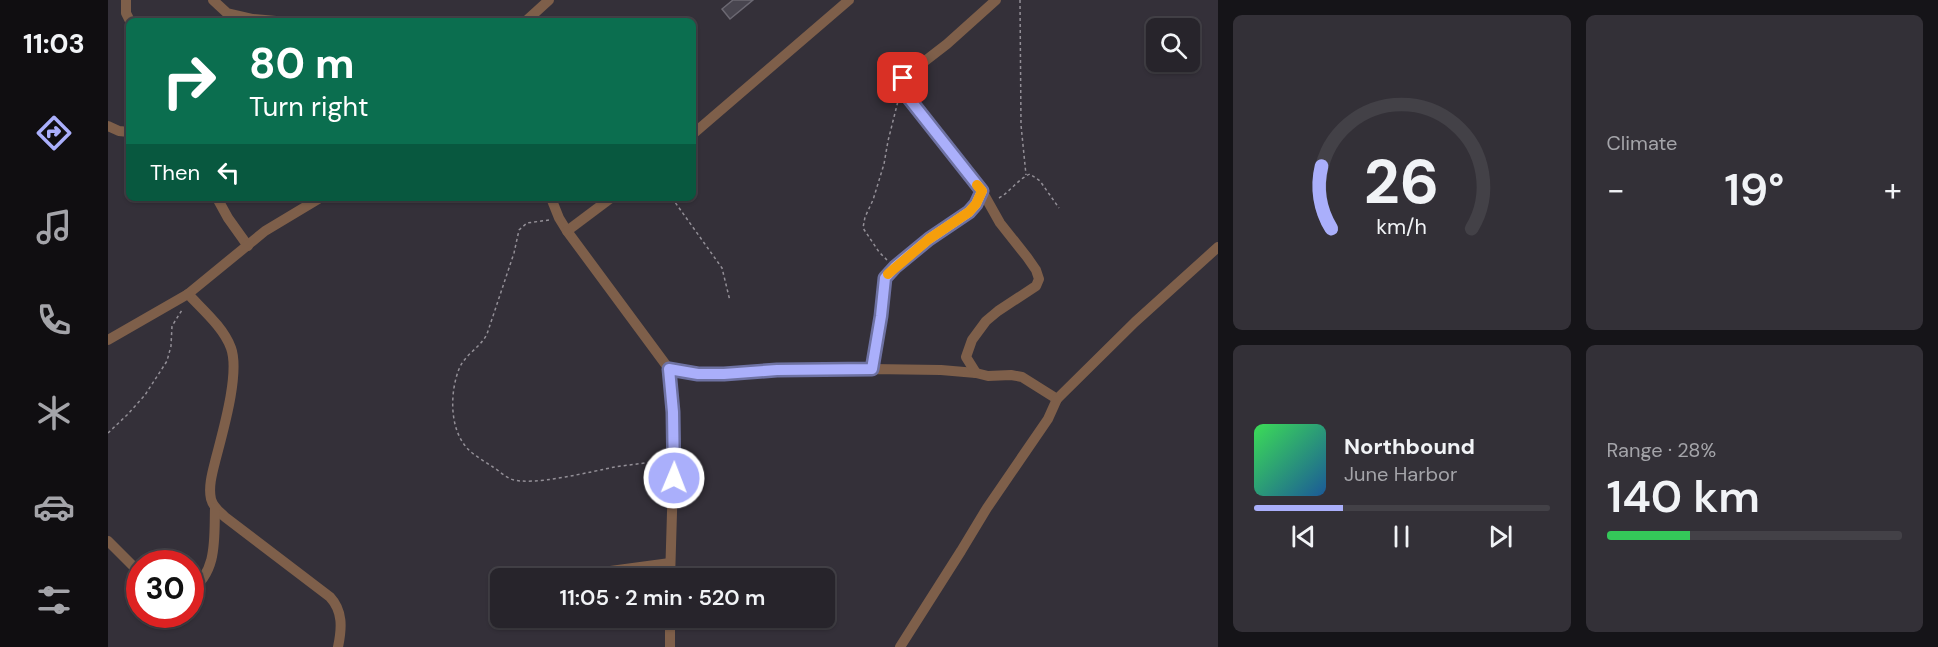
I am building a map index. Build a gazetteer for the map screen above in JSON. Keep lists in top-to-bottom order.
{
  "page": {
    "tabs": "11:03",
    "tile": [
      "Climate",
      ["Range · 28%", "140 km"]
    ],
    "turn": ["80 m", "Turn right"],
    "then": "Then",
    "heat": ["−", "19°", "+"],
    "song": ["Northbound", "June Harbor"],
    "limit": "30",
    "trip": "11:05 · 2 min · 520 m",
    "gauge": ["26", "km/h"]
  }
}
